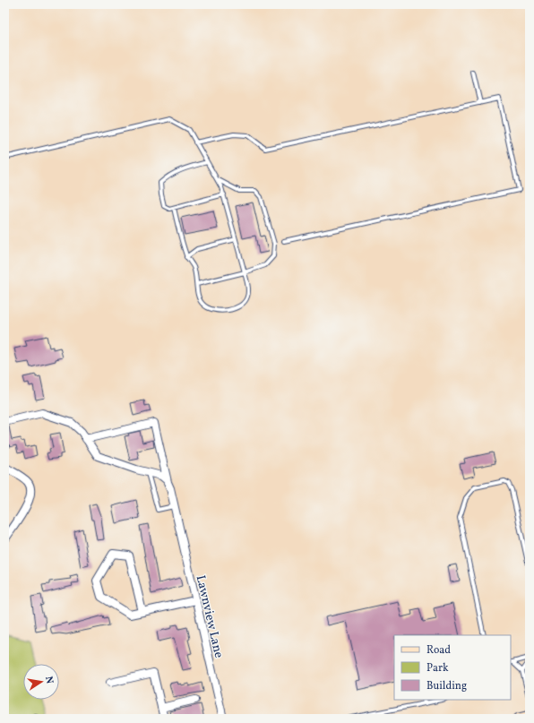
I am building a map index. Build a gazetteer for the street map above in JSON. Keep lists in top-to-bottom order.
{
  "streets": {
    "street": ["Lawnview Lane"]
  },
  "legend": ["Road", "Park", "Building"],
  "north": "right"
}
